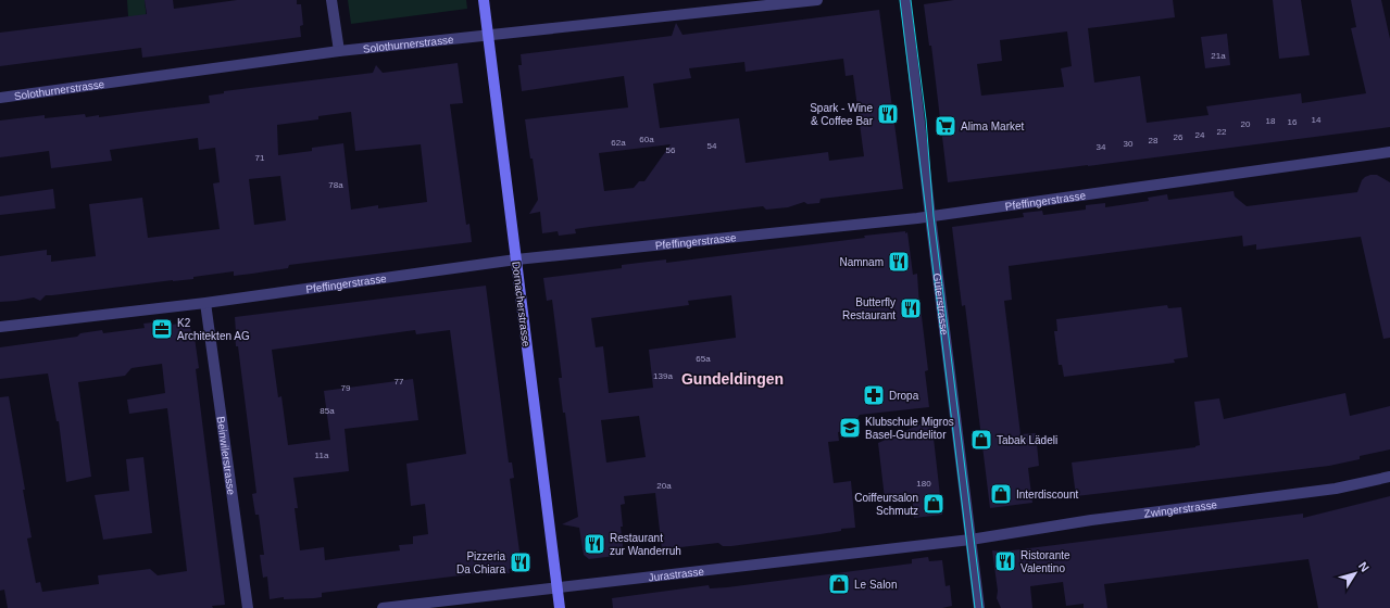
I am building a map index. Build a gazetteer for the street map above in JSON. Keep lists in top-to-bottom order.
{
  "streets": {
    "main road": ["Dornacherstrasse"],
    "street": [
      "Solothurnerstrasse",
      "Pfeffingerstrasse",
      "Güterstrasse",
      "Beinwilerstrasse",
      "Zwingerstrasse",
      "Jurastrasse"
    ]
  },
  "crossings": [
    ["Solothurnerstrasse", "Dornacherstrasse"],
    ["Pfeffingerstrasse", "Dornacherstrasse"],
    ["Pfeffingerstrasse", "Güterstrasse"],
    ["Pfeffingerstrasse", "Beinwilerstrasse"],
    ["Dornacherstrasse", "Jurastrasse"],
    ["Güterstrasse", "Zwingerstrasse"],
    ["Güterstrasse", "Jurastrasse"],
    ["Zwingerstrasse", "Jurastrasse"]
  ],
  "districts": ["Gundeldingen"],
  "places": {
    "restaurant": [
      "Spark - Wine & Coffee Bar",
      "Namnam",
      "Butterfly Restaurant",
      "Restaurant zur Wanderruh",
      "Ristorante Valentino",
      "Pizzeria Da Chiara"
    ],
    "supermarket": ["Alima Market"],
    "office": ["K2 Architekten AG"],
    "pharmacy": ["Dropa"],
    "school or university": ["Klubschule Migros Basel-Gundelitor"],
    "shop": [
      "Tabak Lädeli",
      "Interdiscount",
      "Coiffeursalon Schmutz",
      "Le Salon"
    ]
  },
  "house_numbers": [
    "21a",
    "14",
    "18",
    "16",
    "20",
    "22",
    "24",
    "26",
    "60a",
    "28",
    "62a",
    "30",
    "54",
    "34",
    "56",
    "71",
    "78a",
    "65a",
    "139a",
    "77",
    "79",
    "85a",
    "11a",
    "180",
    "20a"
  ],
  "north": "top right"
}
